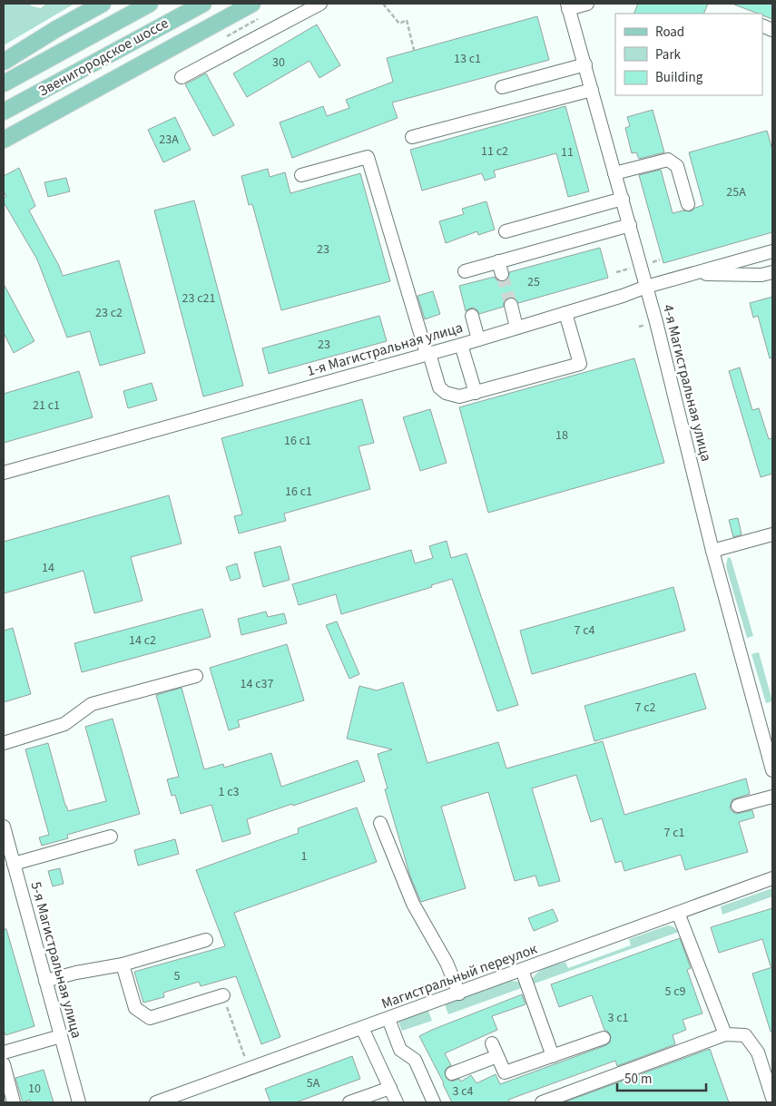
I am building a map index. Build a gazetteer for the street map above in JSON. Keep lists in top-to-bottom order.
{
  "streets": {
    "main road": ["Звенигородское шоссе"],
    "street": [
      "1-я Магистральная улица",
      "4-я Магистральная улица",
      "5-я Магистральная улица",
      "Магистральный переулок"
    ]
  },
  "crossings": [
    ["1-я Магистральная улица", "4-я Магистральная улица"]
  ],
  "house_numbers": [
    "13 с1",
    "30",
    "23А",
    "11 с2",
    "11",
    "25А",
    "23",
    "25",
    "23 с21",
    "23 с2",
    "23",
    "21 с1",
    "18",
    "16 с1",
    "16 с1",
    "14",
    "7 с4",
    "14 с2",
    "14 с37",
    "7 с2",
    "1 с3",
    "7 с1",
    "1",
    "5",
    "5 с9",
    "3 с1",
    "5А",
    "10",
    "3 с4"
  ],
  "legend": ["Road", "Park", "Building"],
  "scale_bar": "50 m"
}
